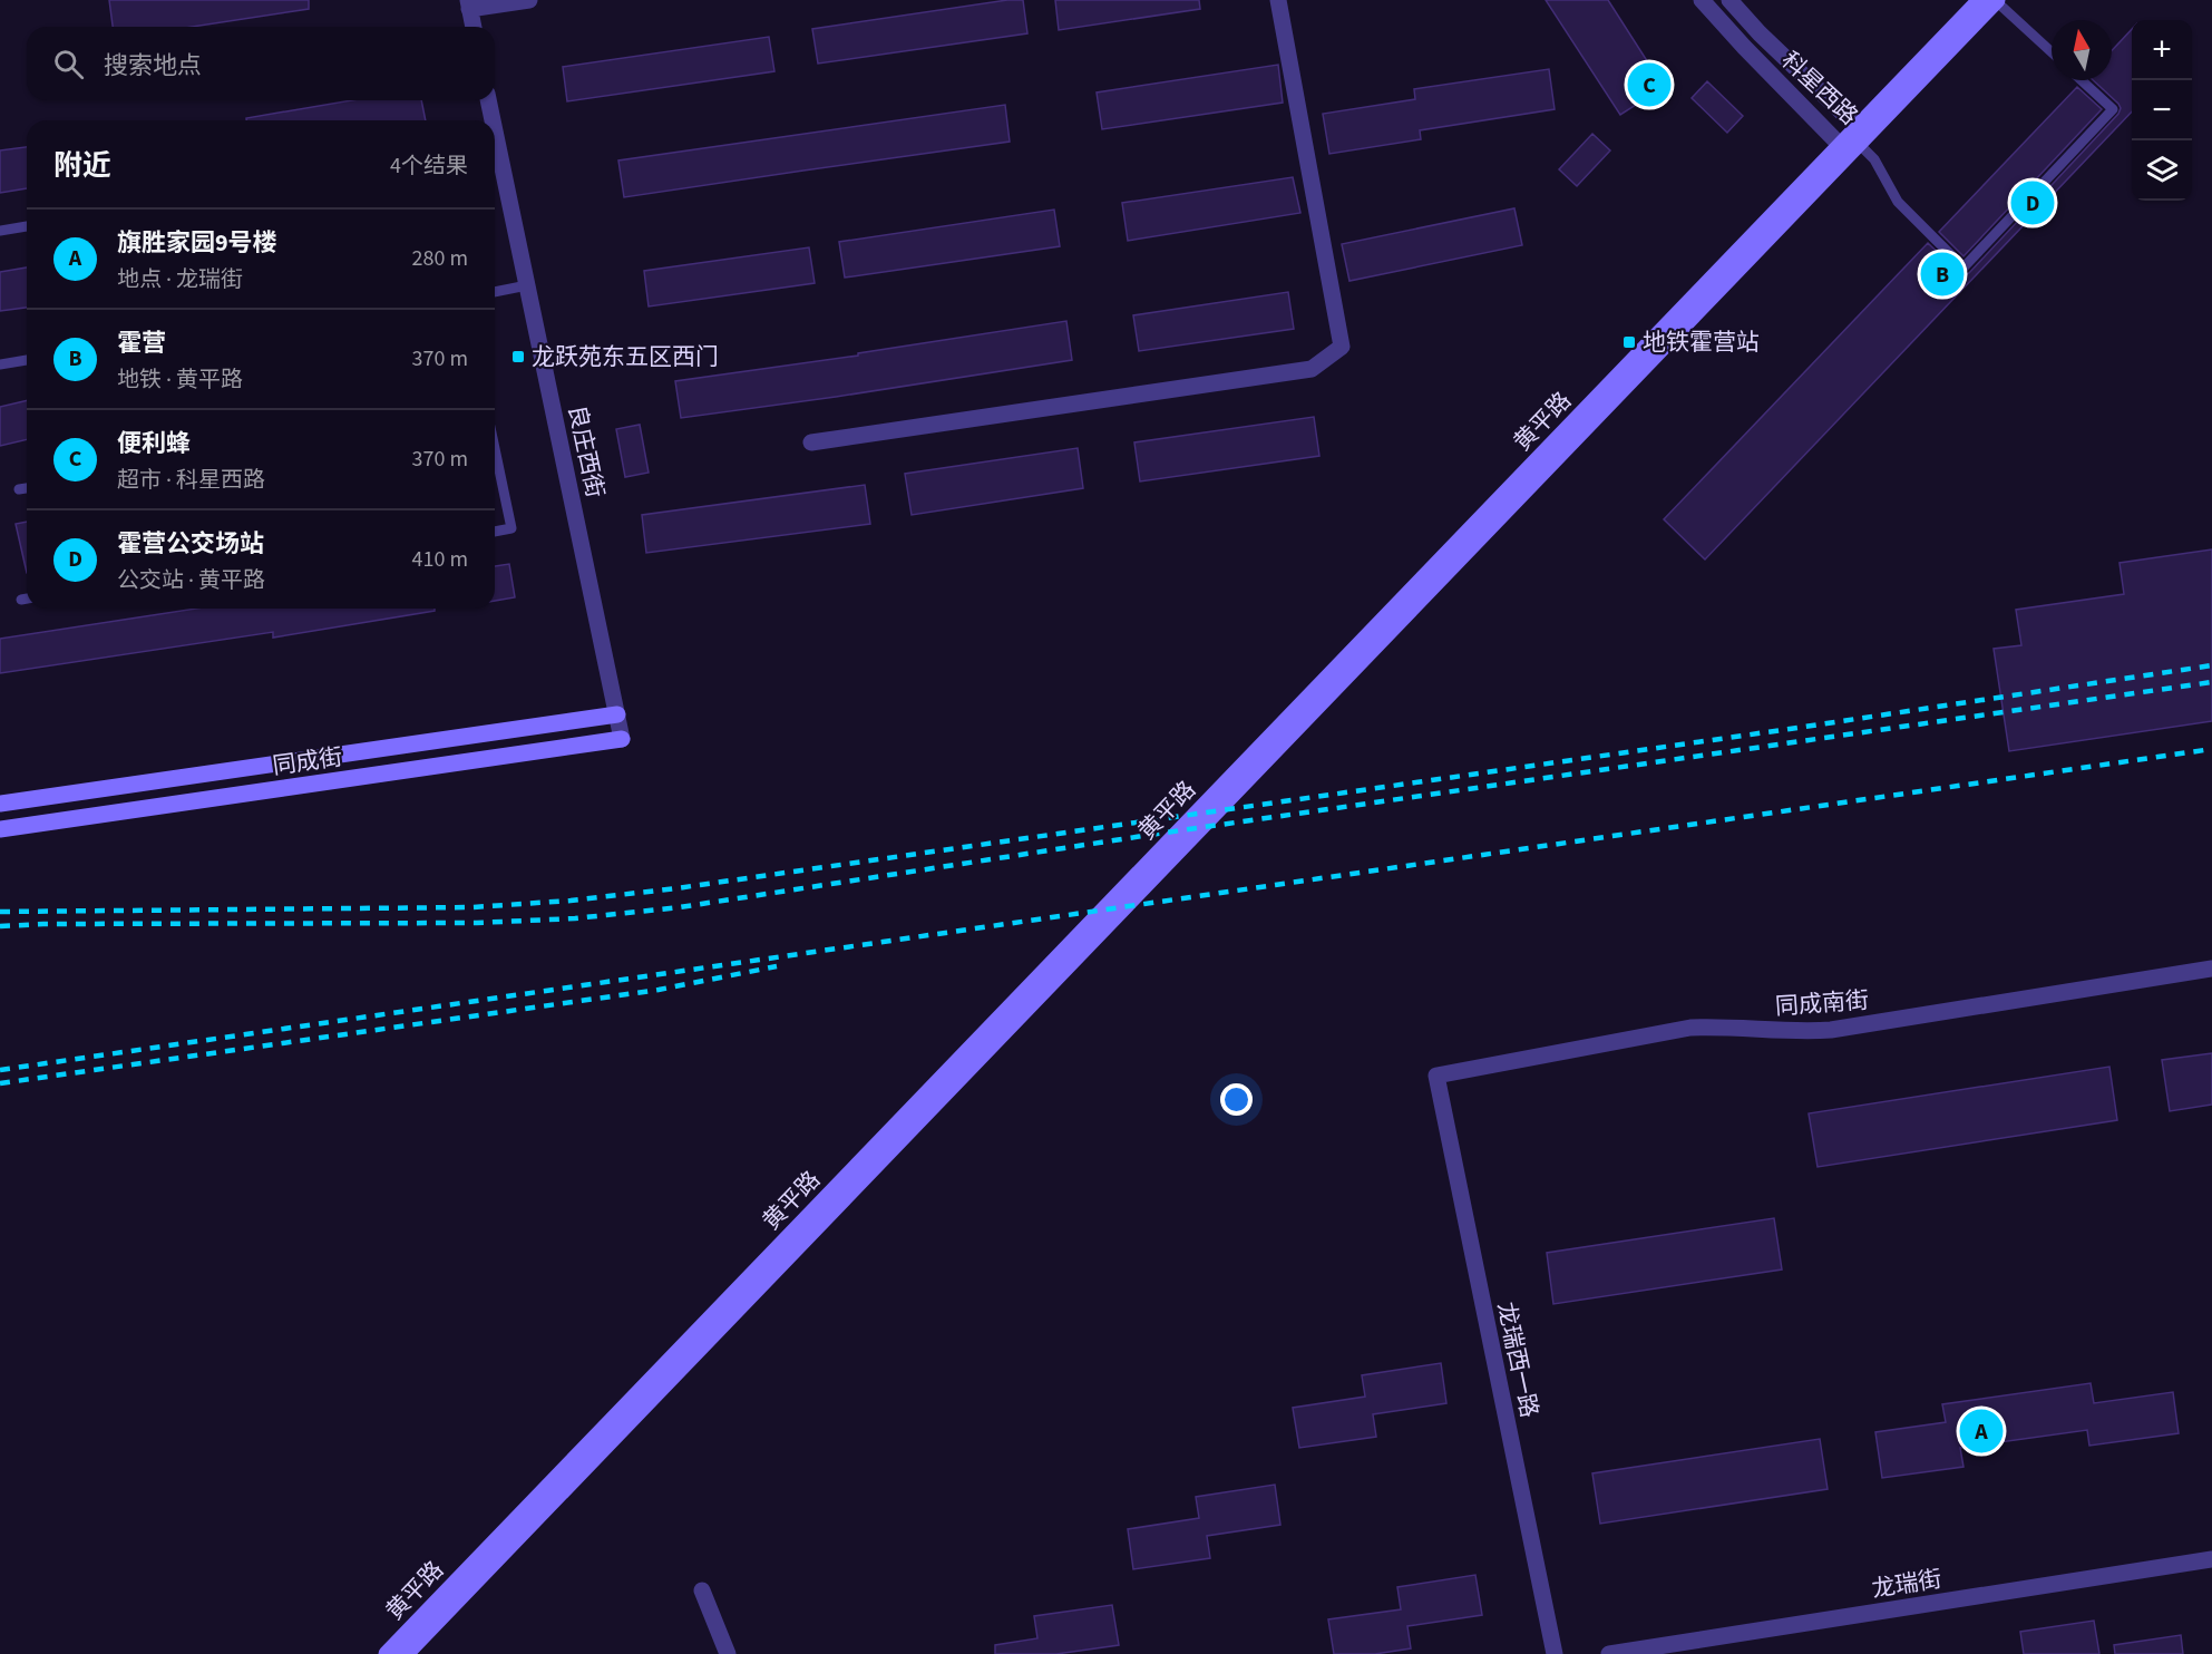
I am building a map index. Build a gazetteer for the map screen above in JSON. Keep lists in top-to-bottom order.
{
  "streets": {
    "main road": ["黄平路", "同成街"],
    "street": [
      "科星西路",
      "良庄西街",
      "同成南街",
      "龙瑞西一路",
      "龙瑞街"
    ]
  },
  "crossings": [
    ["科星西路", "黄平路"],
    ["良庄西街", "同成街"],
    ["同成南街", "龙瑞西一路"]
  ],
  "places": {
    "transit": ["地铁霍营站", "龙跃苑东五区西门"]
  },
  "north": "top",
  "page": {
    "map_buttons": ["+", "−"],
    "search": "搜索地点",
    "pins": [
      "C",
      "D",
      "B",
      "A"
    ],
    "heading": ["附近", "4个结果"],
    "list": [
      {
        "mark": "A",
        "name": "旗胜家园9号楼",
        "note": "地点 · 龙瑞街",
        "value": "280 m"
      },
      {
        "mark": "B",
        "name": "霍营",
        "note": "地铁 · 黄平路",
        "value": "370 m"
      },
      {
        "mark": "C",
        "name": "便利蜂",
        "note": "超市 · 科星西路",
        "value": "370 m"
      },
      {
        "mark": "D",
        "name": "霍营公交场站",
        "note": "公交站 · 黄平路",
        "value": "410 m"
      }
    ]
  }
}
